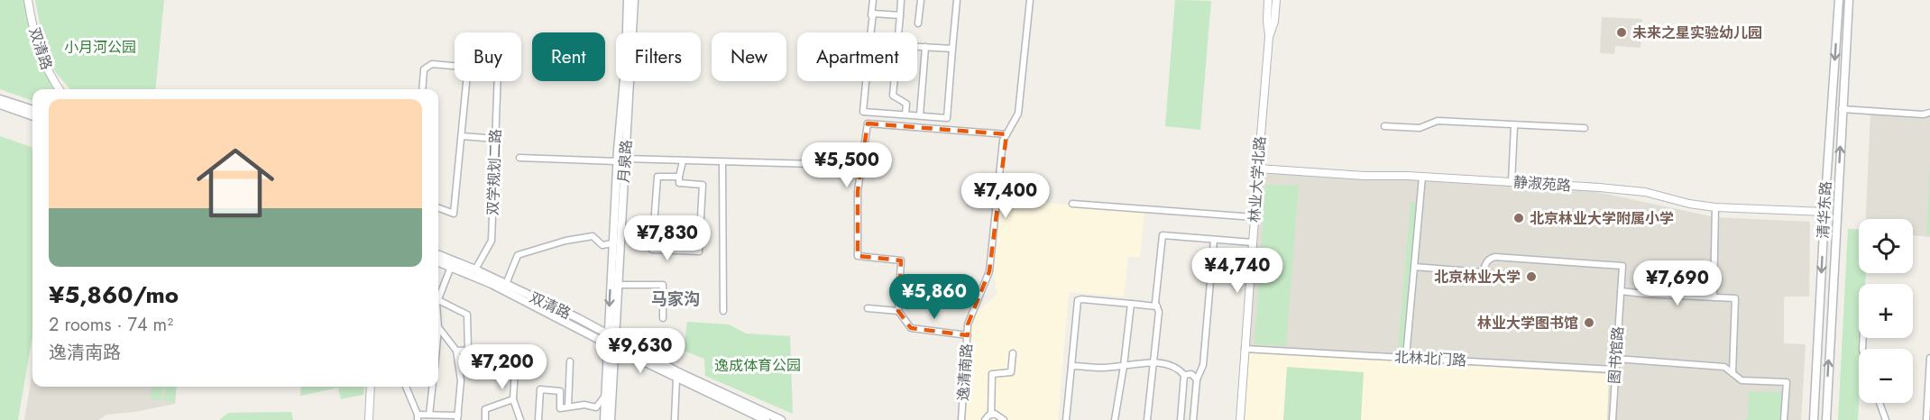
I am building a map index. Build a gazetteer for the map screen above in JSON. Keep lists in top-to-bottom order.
{
  "streets": {
    "main road": ["双清路", "月泉路", "清华东路"],
    "street": [
      "双学规划二路",
      "林业大学北路",
      "静淑苑路",
      "图书馆路",
      "北林北门路",
      "逸清南路"
    ]
  },
  "crossings": [
    ["双清路", "月泉路"],
    ["双清路", "双学规划二路"],
    ["林业大学北路", "静淑苑路"],
    ["林业大学北路", "北林北门路"],
    ["静淑苑路", "清华东路"],
    ["图书馆路", "北林北门路"]
  ],
  "districts": ["马家沟"],
  "parks": ["小月河公园", "逸成体育公园"],
  "places": [
    "未来之星实验幼儿园",
    "北京林业大学附属小学",
    "北京林业大学",
    "林业大学图书馆"
  ],
  "page": {
    "chip": [
      "Buy",
      "Rent",
      "Filters",
      "New",
      "Apartment"
    ],
    "list": [
      {
        "name": "¥5,860/mo",
        "note": "2 rooms · 74 m² · 逸清南路"
      }
    ],
    "price": [
      "¥5,500",
      "¥7,400",
      "¥7,830",
      "¥4,740",
      "¥7,690",
      "¥5,860",
      "¥9,630",
      "¥7,200"
    ],
    "map_buttons": ["+", "−"]
  }
}
